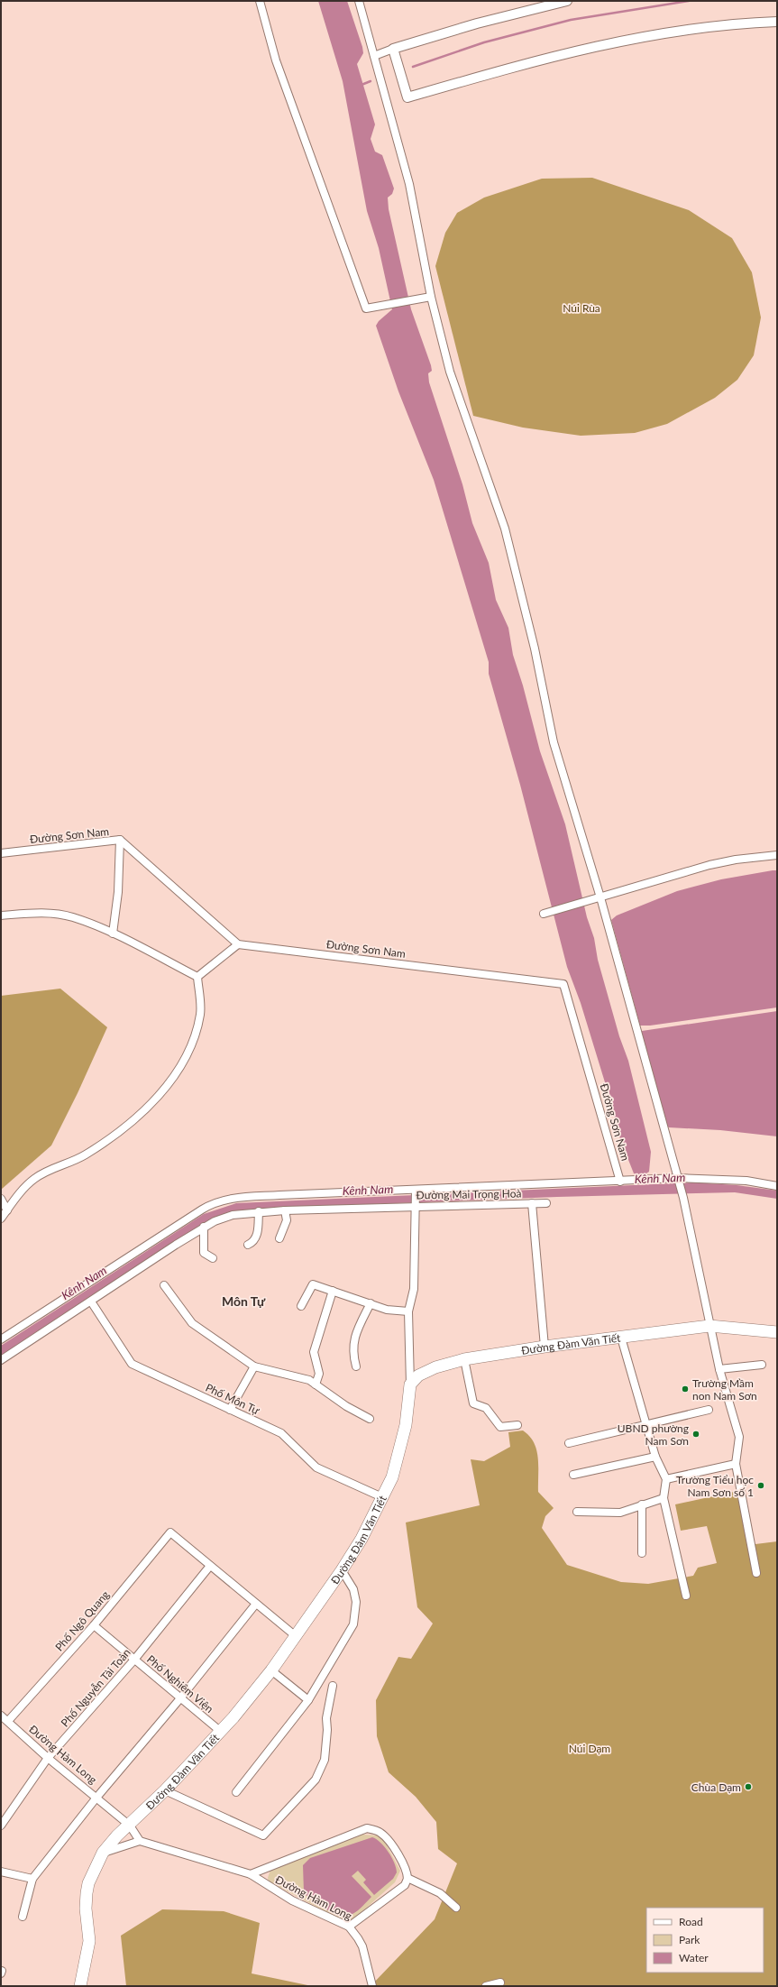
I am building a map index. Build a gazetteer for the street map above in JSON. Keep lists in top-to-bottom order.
{
  "streets": {
    "main road": ["Đường Đàm Văn Tiết"],
    "street": [
      "Đường Sơn Nam",
      "Đường Mai Trọng Hoà",
      "Phố Môn Tự",
      "Phố Ngô Quang",
      "Phố Nghiêm Viện",
      "Phố Nguyễn Tài Toàn",
      "Đường Hàm Long"
    ]
  },
  "crossings": [
    ["Đường Mai Trọng Hoà", "Phố Môn Tự"],
    ["Đường Đàm Văn Tiết", "Phố Môn Tự"],
    ["Đường Đàm Văn Tiết", "Phố Nghiêm Viện"],
    ["Đường Đàm Văn Tiết", "Đường Hàm Long"],
    ["Phố Ngô Quang", "Phố Nghiêm Viện"],
    ["Phố Ngô Quang", "Phố Nguyễn Tài Toàn"],
    ["Phố Ngô Quang", "Đường Hàm Long"],
    ["Phố Nghiêm Viện", "Phố Nguyễn Tài Toàn"],
    ["Phố Nguyễn Tài Toàn", "Đường Hàm Long"]
  ],
  "districts": ["Môn Tự"],
  "water": ["Kênh Nam"],
  "parks": ["Núi Rùa", "Núi Dạm"],
  "places": [
    "Trường Mầm non Nam Sơn",
    "UBND phường Nam Sơn",
    "Trường Tiểu học Nam Sơn số 1",
    "Chùa Dạm"
  ],
  "legend": ["Road", "Park", "Water"]
}
